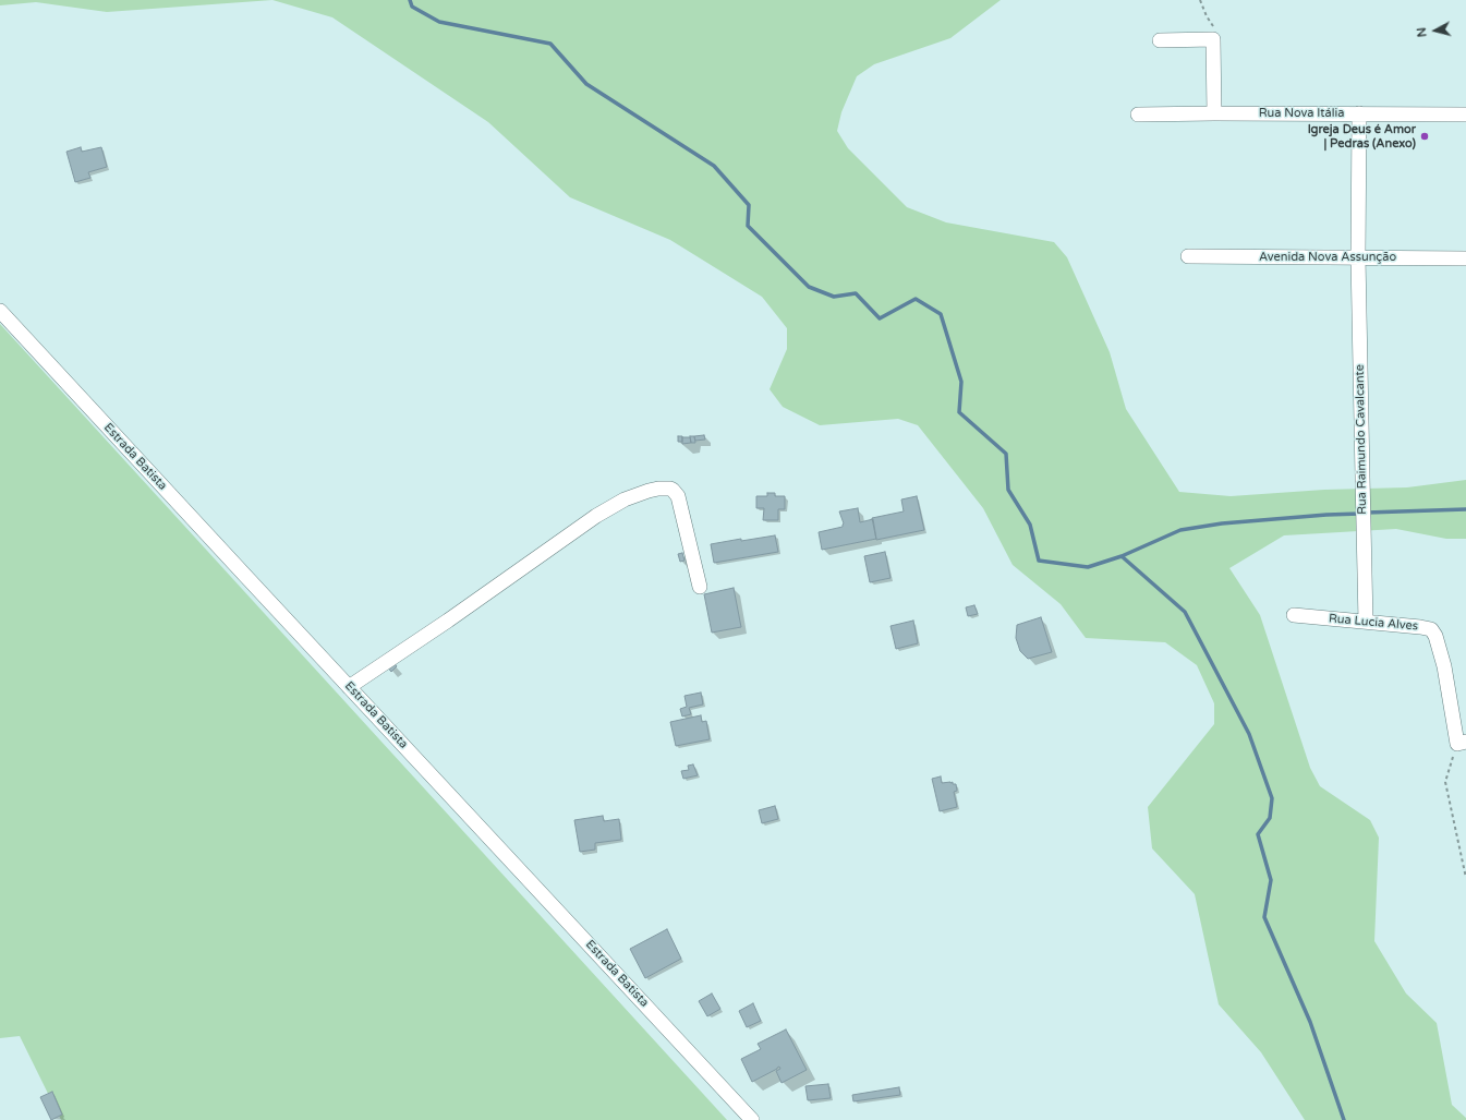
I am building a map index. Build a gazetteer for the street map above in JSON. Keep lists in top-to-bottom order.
{
  "streets": {
    "street": [
      "Rua Nova Itália",
      "Avenida Nova Assunção",
      "Rua Raimundo Cavalcante",
      "Estrada Batista",
      "Rua Lucia Alves"
    ]
  },
  "crossings": [
    ["Rua Nova Itália", "Rua Raimundo Cavalcante"],
    ["Avenida Nova Assunção", "Rua Raimundo Cavalcante"],
    ["Rua Raimundo Cavalcante", "Rua Lucia Alves"]
  ],
  "places": ["Igreja Deus é Amor | Pedras (Anexo)"],
  "north": "left"
}
